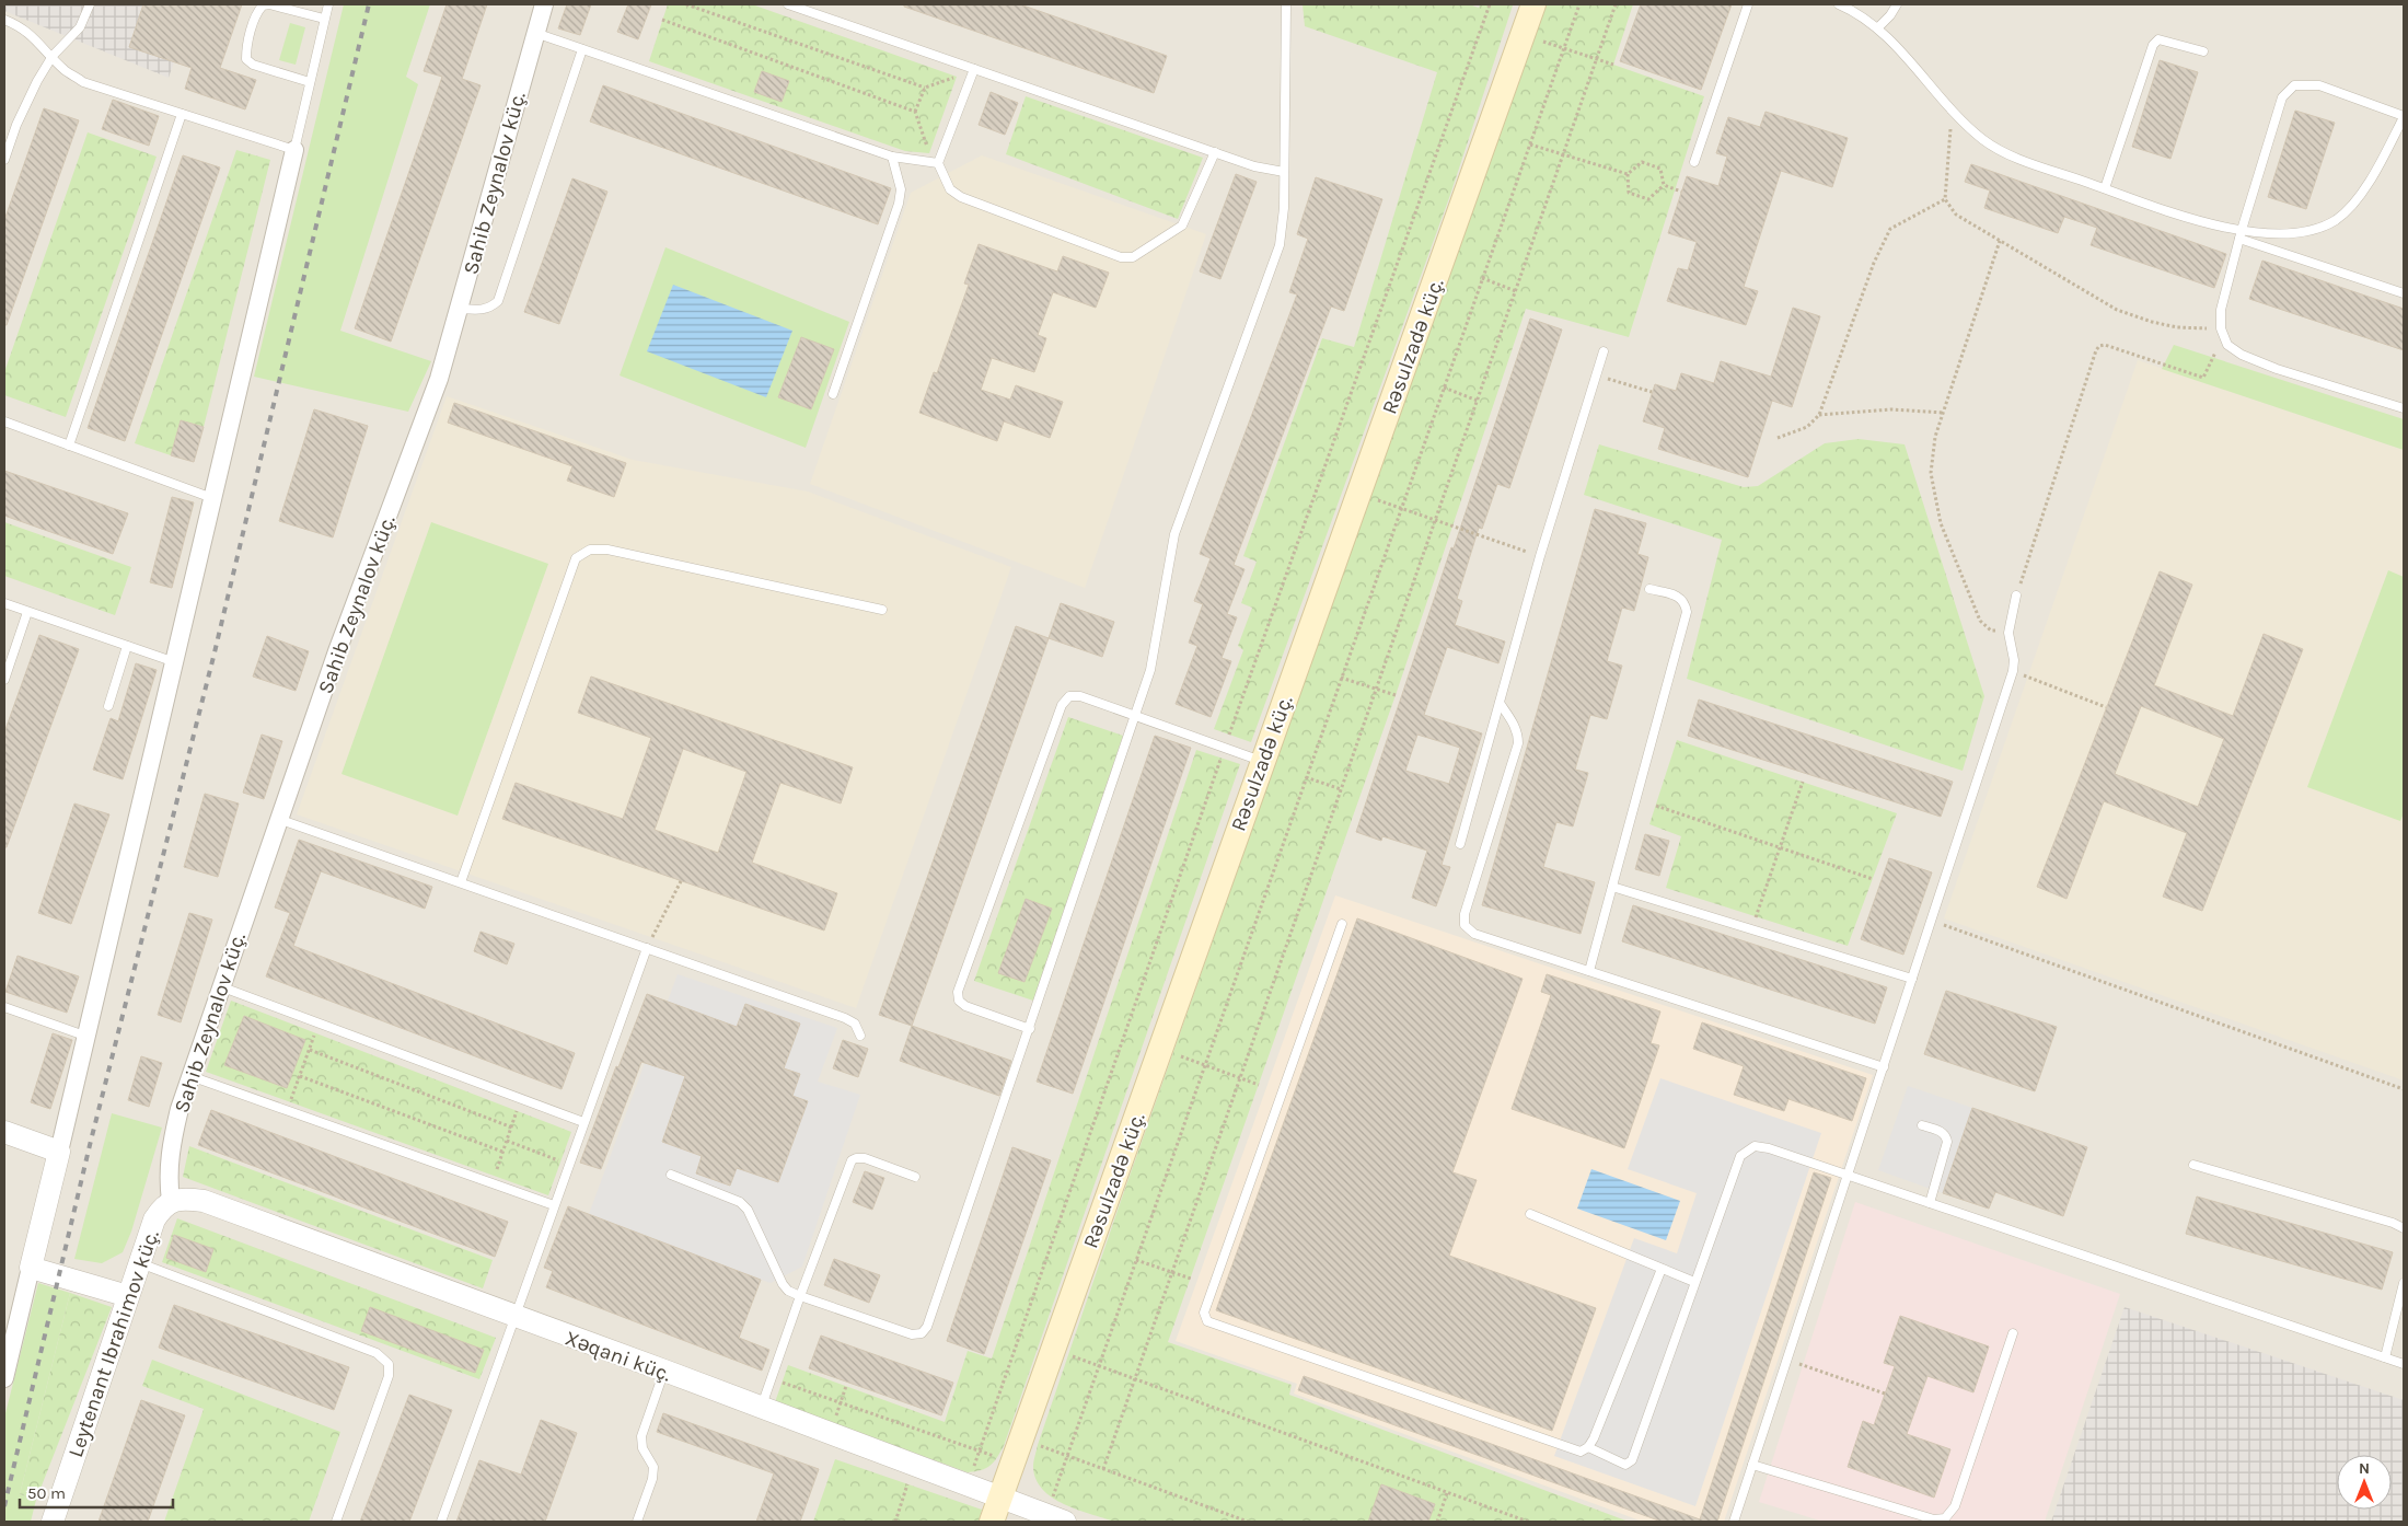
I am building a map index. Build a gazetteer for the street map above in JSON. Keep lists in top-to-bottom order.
{
  "streets": {
    "main road": ["Rəsulzadə küç."],
    "street": ["Sahib Zeynalov küç.", "Leytenant Ibrahimov küç.", "Xəqani küç."]
  },
  "crossings": [
    ["Sahib Zeynalov küç.", "Leytenant Ibrahimov küç."],
    ["Sahib Zeynalov küç.", "Xəqani küç."],
    ["Rəsulzadə küç.", "Xəqani küç."],
    ["Leytenant Ibrahimov küç.", "Xəqani küç."]
  ],
  "scale_bar": "50 m",
  "north": "top"
}
